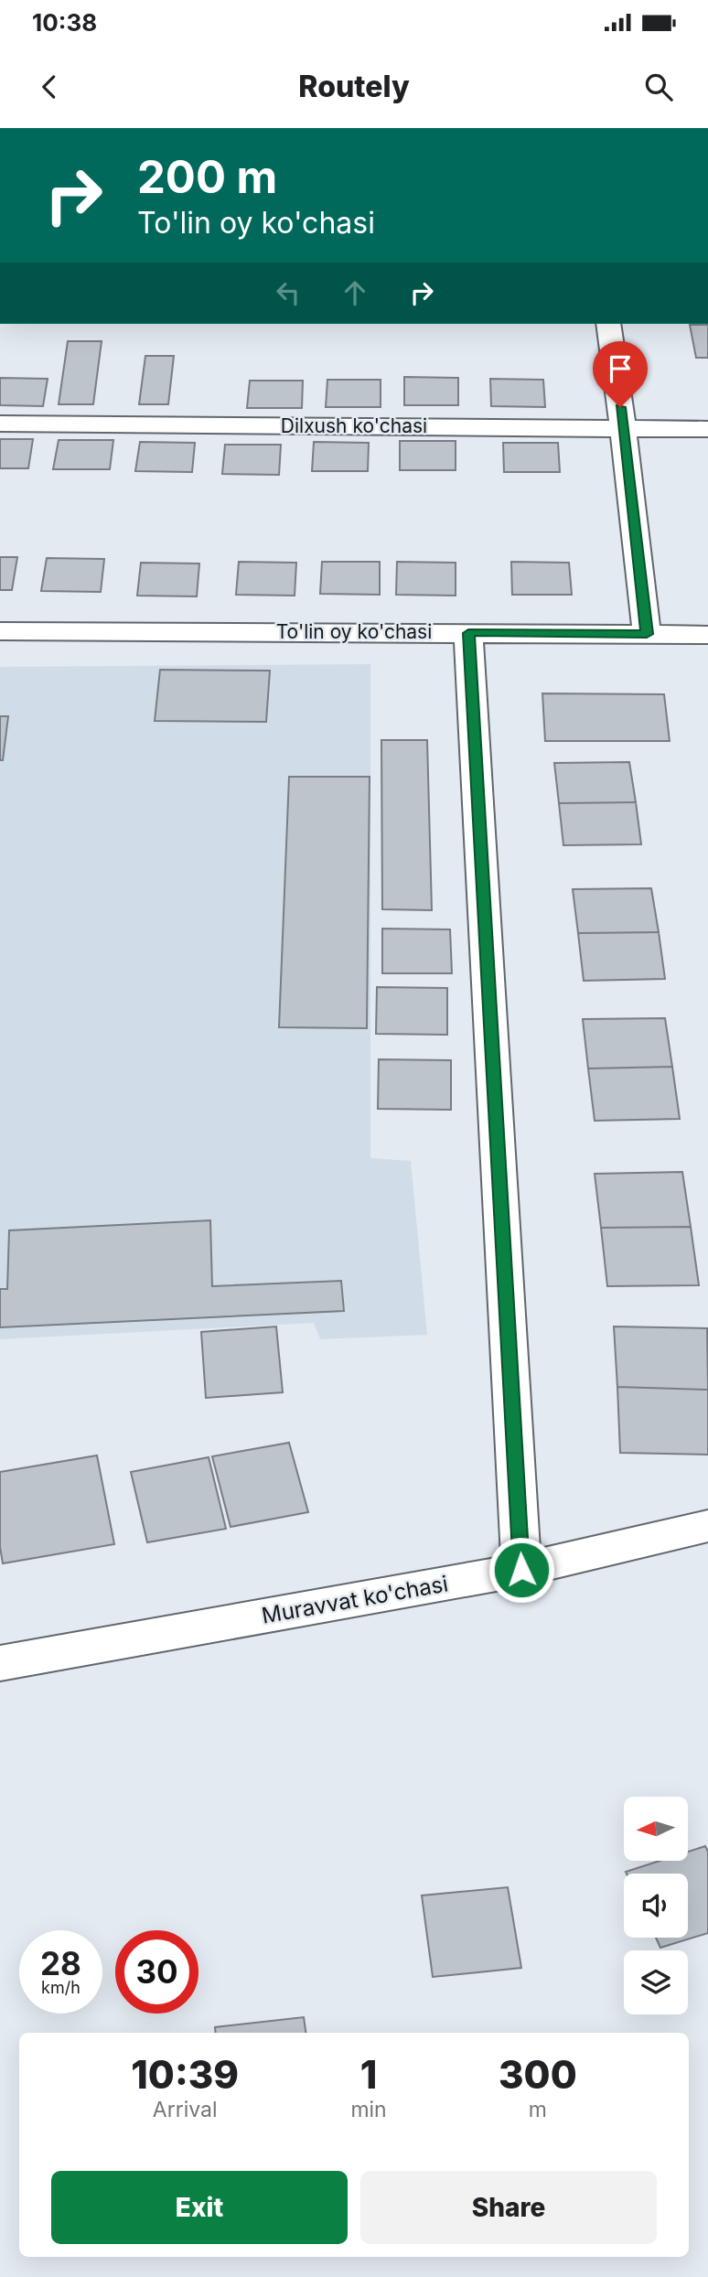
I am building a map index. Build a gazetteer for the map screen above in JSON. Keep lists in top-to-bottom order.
{
  "streets": {
    "street": ["Dilxush ko'chasi", "To'lin oy ko'chasi", "Muravvat ko'chasi"]
  },
  "north": "left",
  "page": {
    "status": "10:38",
    "header": "Routely",
    "turn": ["200 m", "To'lin oy ko'chasi"],
    "speed": "28 km/h",
    "limit": "30",
    "eta": [
      "10:39",
      "Arrival",
      "1",
      "min",
      "300",
      "m"
    ],
    "buttons": ["Exit", "Share"]
  }
}
